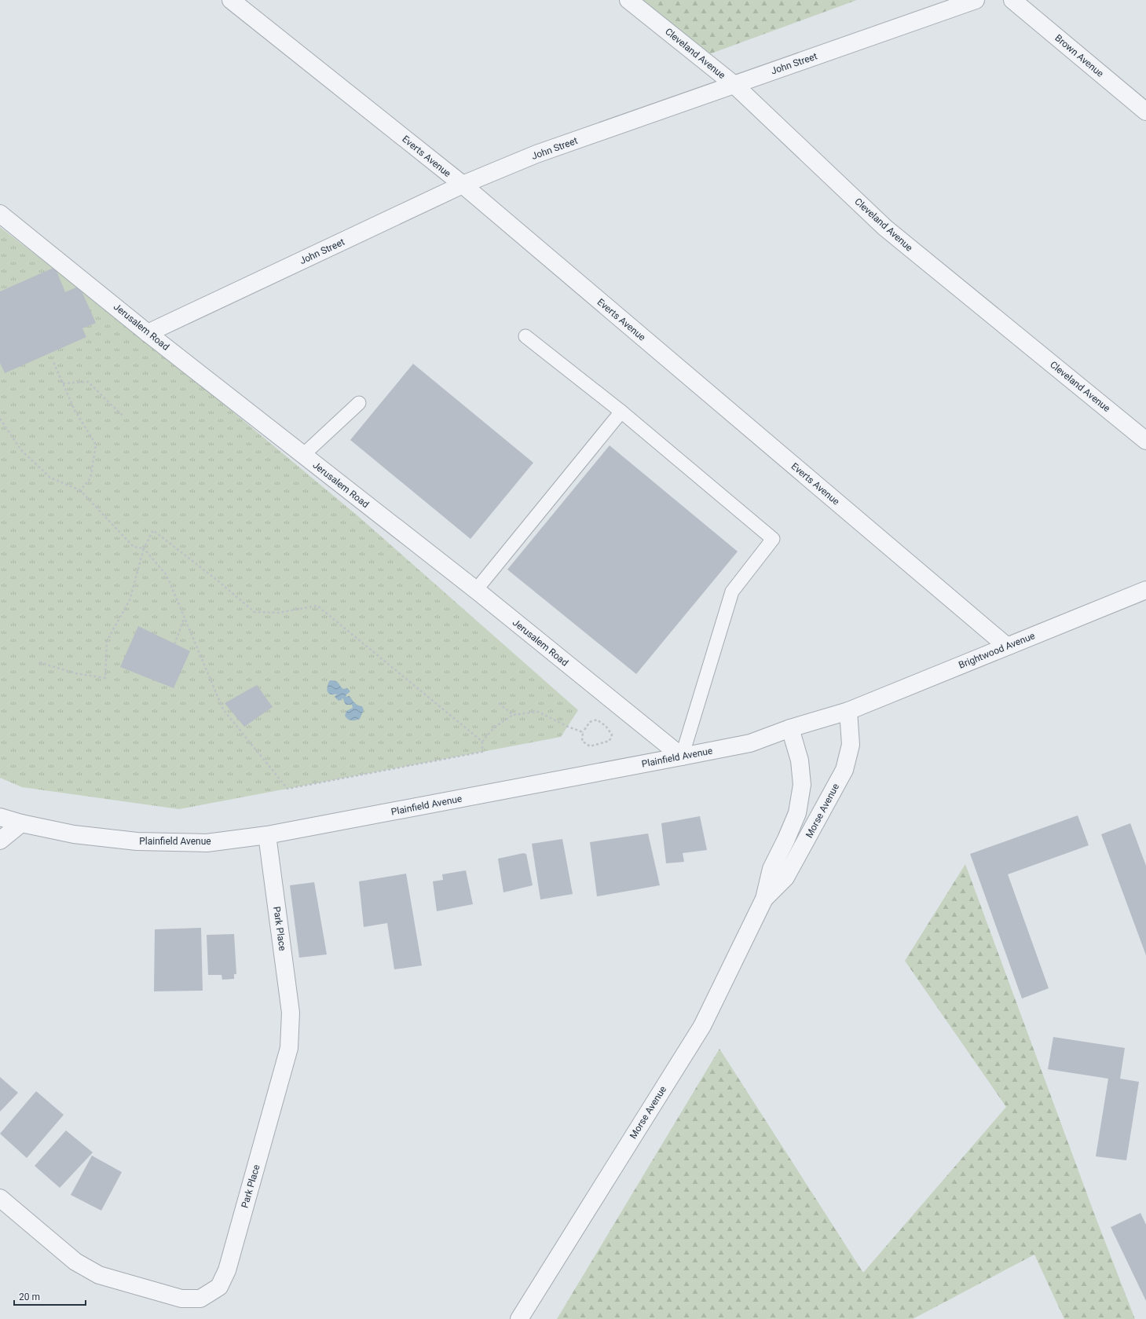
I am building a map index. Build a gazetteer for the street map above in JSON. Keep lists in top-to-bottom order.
{
  "streets": {
    "street": [
      "Cleveland Avenue",
      "Brown Avenue",
      "John Street",
      "Everts Avenue",
      "Jerusalem Road",
      "Brightwood Avenue",
      "Plainfield Avenue",
      "Morse Avenue",
      "Park Place"
    ]
  },
  "crossings": [
    ["Cleveland Avenue", "John Street"],
    ["John Street", "Everts Avenue"],
    ["John Street", "Jerusalem Road"],
    ["Everts Avenue", "Brightwood Avenue"],
    ["Jerusalem Road", "Plainfield Avenue"],
    ["Brightwood Avenue", "Plainfield Avenue"],
    ["Brightwood Avenue", "Morse Avenue"],
    ["Plainfield Avenue", "Morse Avenue"],
    ["Plainfield Avenue", "Park Place"]
  ],
  "scale_bar": "20 m"
}
